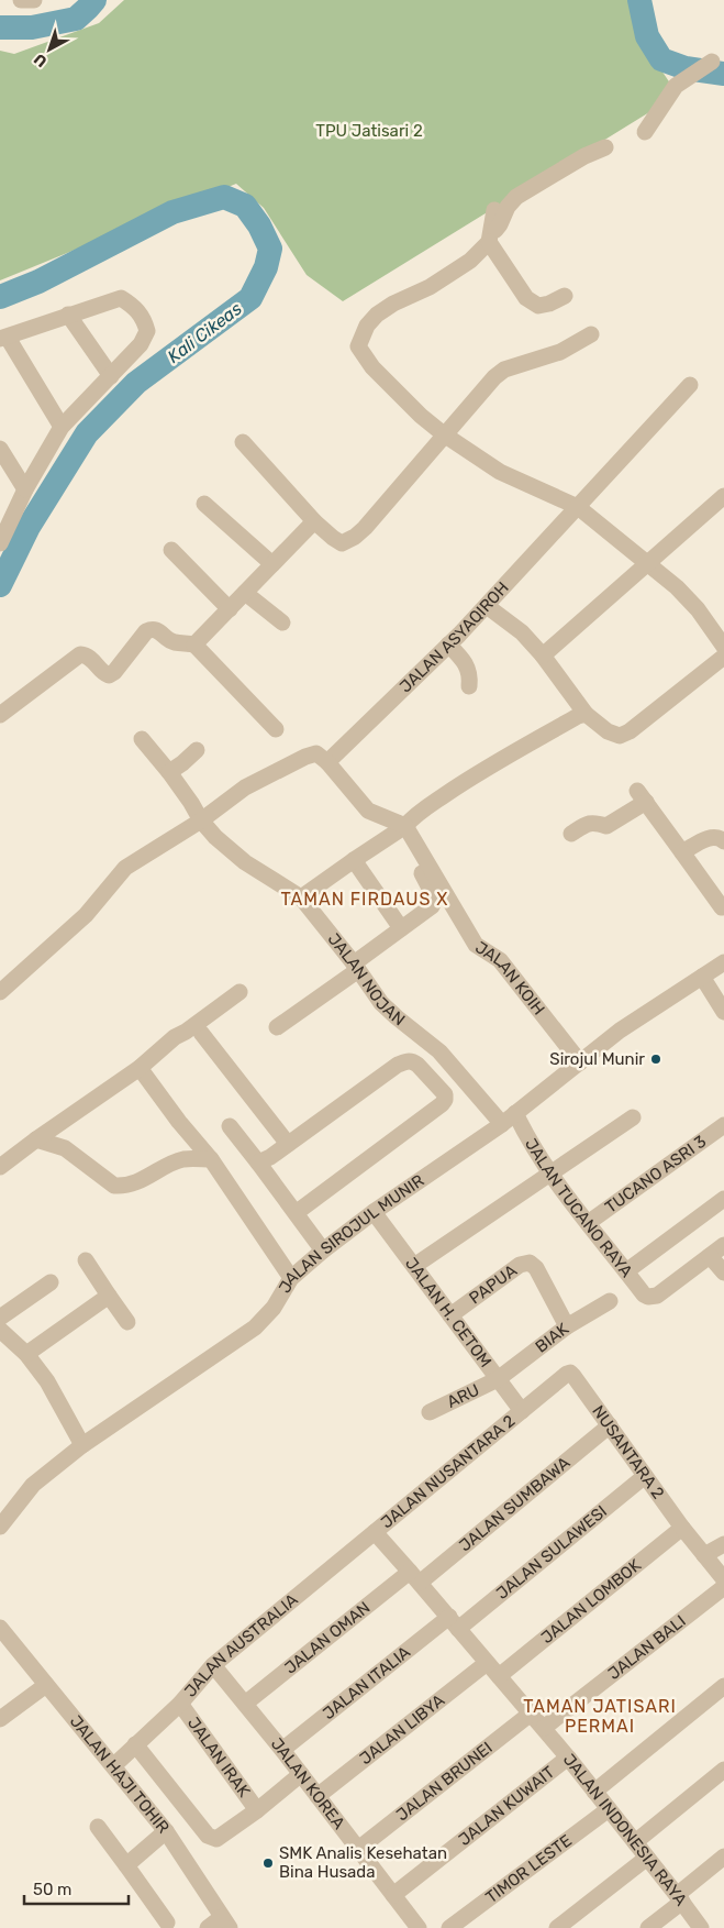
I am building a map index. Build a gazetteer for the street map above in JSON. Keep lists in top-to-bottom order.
{
  "streets": {
    "street": [
      "JALAN ASYAQIROH",
      "JALAN NOJAN",
      "JALAN KOIH",
      "TUCANO ASRI 3",
      "JALAN TUCANO RAYA",
      "JALAN SIROJUL MUNIR",
      "PAPUA",
      "JALAN H. CETOM",
      "BIAK",
      "ARU",
      "NUSANTARA 2",
      "JALAN NUSANTARA 2",
      "JALAN SUMBAWA",
      "JALAN SULAWESI",
      "JALAN LOMBOK",
      "JALAN OMAN",
      "JALAN AUSTRALIA",
      "JALAN BALI",
      "JALAN ITALIA",
      "JALAN LIBYA",
      "JALAN IRAK",
      "JALAN HAJI TOHIR",
      "JALAN BRUNEI",
      "JALAN KOREA",
      "JALAN KUWAIT",
      "JALAN INDONESIA RAYA",
      "TIMOR LESTE"
    ]
  },
  "crossings": [
    ["JALAN NOJAN", "JALAN SIROJUL MUNIR"],
    ["JALAN KOIH", "JALAN SIROJUL MUNIR"],
    ["TUCANO ASRI 3", "JALAN TUCANO RAYA"],
    ["JALAN TUCANO RAYA", "JALAN SIROJUL MUNIR"],
    ["JALAN SIROJUL MUNIR", "JALAN H. CETOM"],
    ["PAPUA", "JALAN H. CETOM"],
    ["PAPUA", "BIAK"],
    ["JALAN H. CETOM", "BIAK"],
    ["JALAN H. CETOM", "ARU"],
    ["JALAN H. CETOM", "NUSANTARA 2"],
    ["JALAN H. CETOM", "JALAN NUSANTARA 2"],
    ["BIAK", "ARU"],
    ["NUSANTARA 2", "JALAN NUSANTARA 2"],
    ["NUSANTARA 2", "JALAN SUMBAWA"],
    ["NUSANTARA 2", "JALAN SULAWESI"],
    ["NUSANTARA 2", "JALAN LOMBOK"],
    ["JALAN NUSANTARA 2", "JALAN AUSTRALIA"],
    ["JALAN NUSANTARA 2", "JALAN INDONESIA RAYA"],
    ["JALAN SUMBAWA", "JALAN OMAN"],
    ["JALAN SUMBAWA", "JALAN INDONESIA RAYA"],
    ["JALAN SULAWESI", "JALAN ITALIA"],
    ["JALAN SULAWESI", "JALAN INDONESIA RAYA"],
    ["JALAN LOMBOK", "JALAN INDONESIA RAYA"],
    ["JALAN OMAN", "JALAN KOREA"],
    ["JALAN OMAN", "JALAN INDONESIA RAYA"],
    ["JALAN AUSTRALIA", "JALAN IRAK"],
    ["JALAN AUSTRALIA", "JALAN HAJI TOHIR"],
    ["JALAN AUSTRALIA", "JALAN KOREA"],
    ["JALAN AUSTRALIA", "JALAN INDONESIA RAYA"],
    ["JALAN BALI", "JALAN INDONESIA RAYA"],
    ["JALAN ITALIA", "JALAN KOREA"],
    ["JALAN ITALIA", "JALAN INDONESIA RAYA"],
    ["JALAN LIBYA", "JALAN KOREA"],
    ["JALAN LIBYA", "JALAN INDONESIA RAYA"],
    ["JALAN BRUNEI", "JALAN KOREA"],
    ["JALAN BRUNEI", "JALAN INDONESIA RAYA"],
    ["JALAN KOREA", "JALAN KUWAIT"],
    ["JALAN KUWAIT", "JALAN INDONESIA RAYA"],
    ["JALAN INDONESIA RAYA", "TIMOR LESTE"]
  ],
  "districts": ["TAMAN FIRDAUS X", "TAMAN JATISARI PERMAI"],
  "water": ["Kali Cikeas"],
  "parks": ["TPU Jatisari 2"],
  "places": ["Sirojul Munir", "SMK Analis Kesehatan Bina Husada"],
  "scale_bar": "50 m",
  "north": "bottom left"
}
